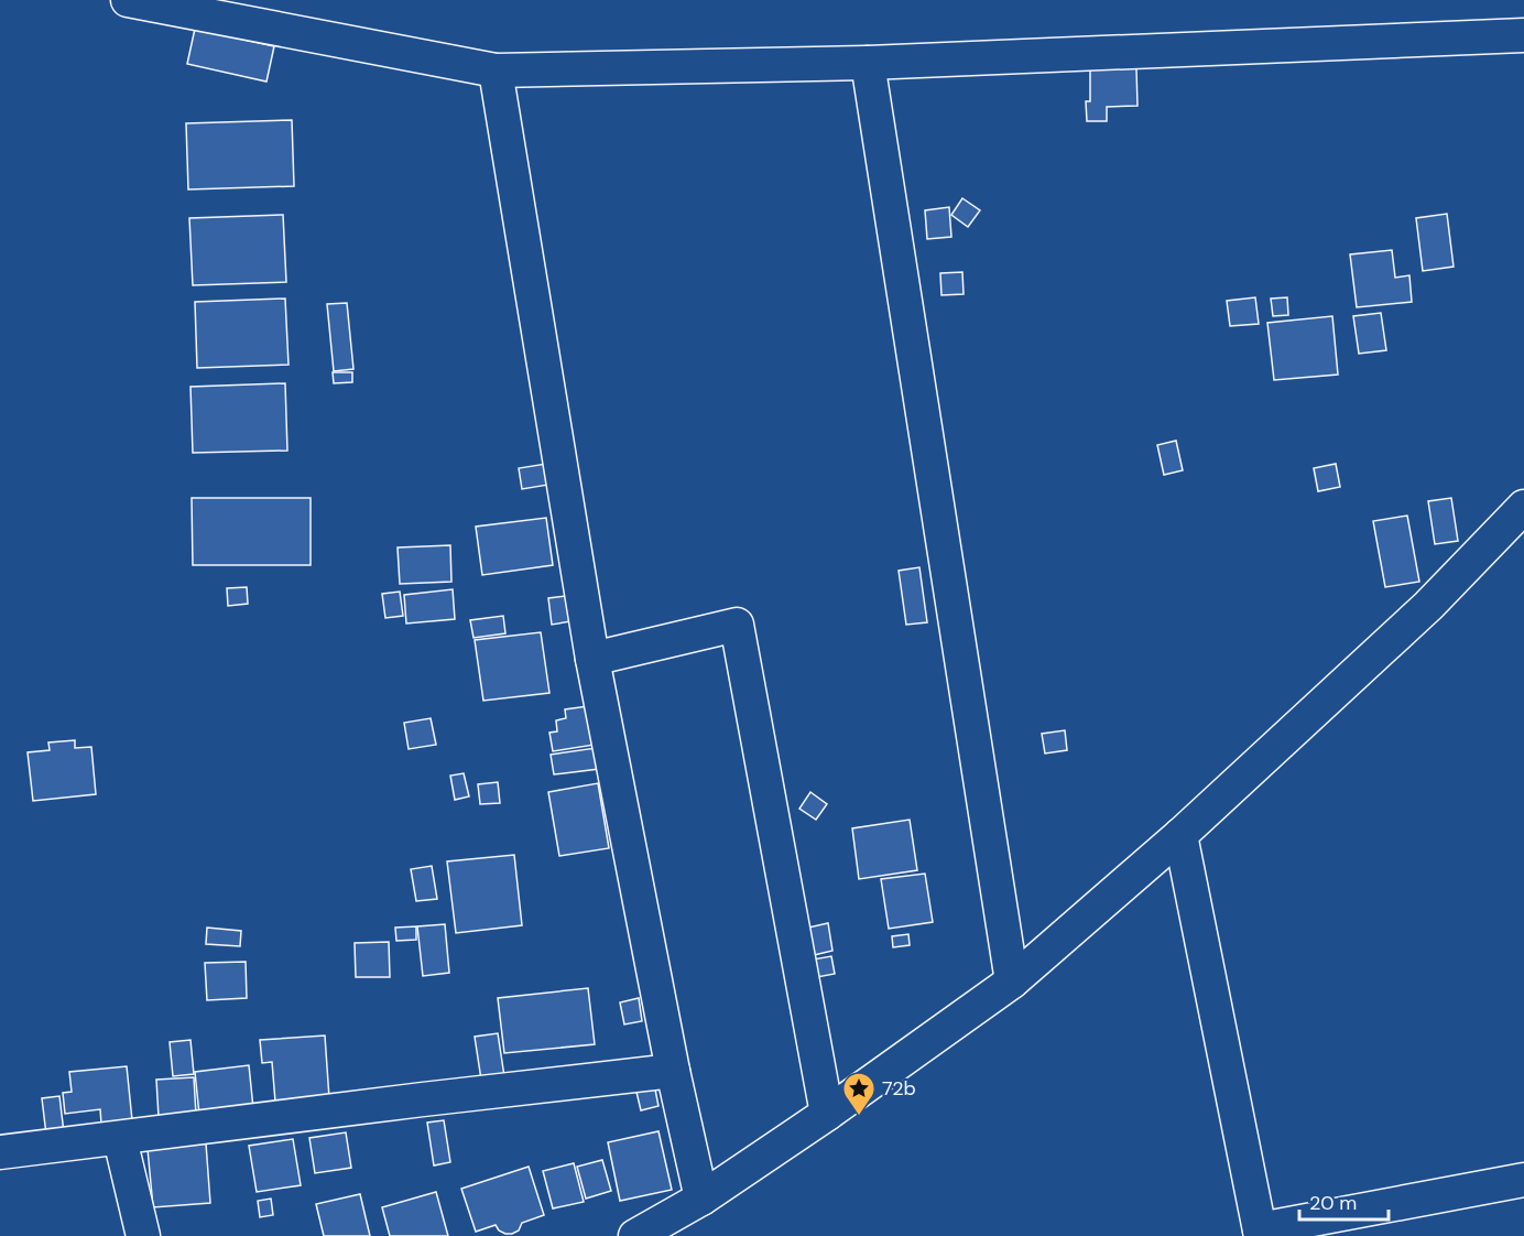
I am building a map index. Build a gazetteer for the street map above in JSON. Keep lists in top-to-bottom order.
{
  "places": {
    "place": ["72b"]
  },
  "scale_bar": "20 m"
}
